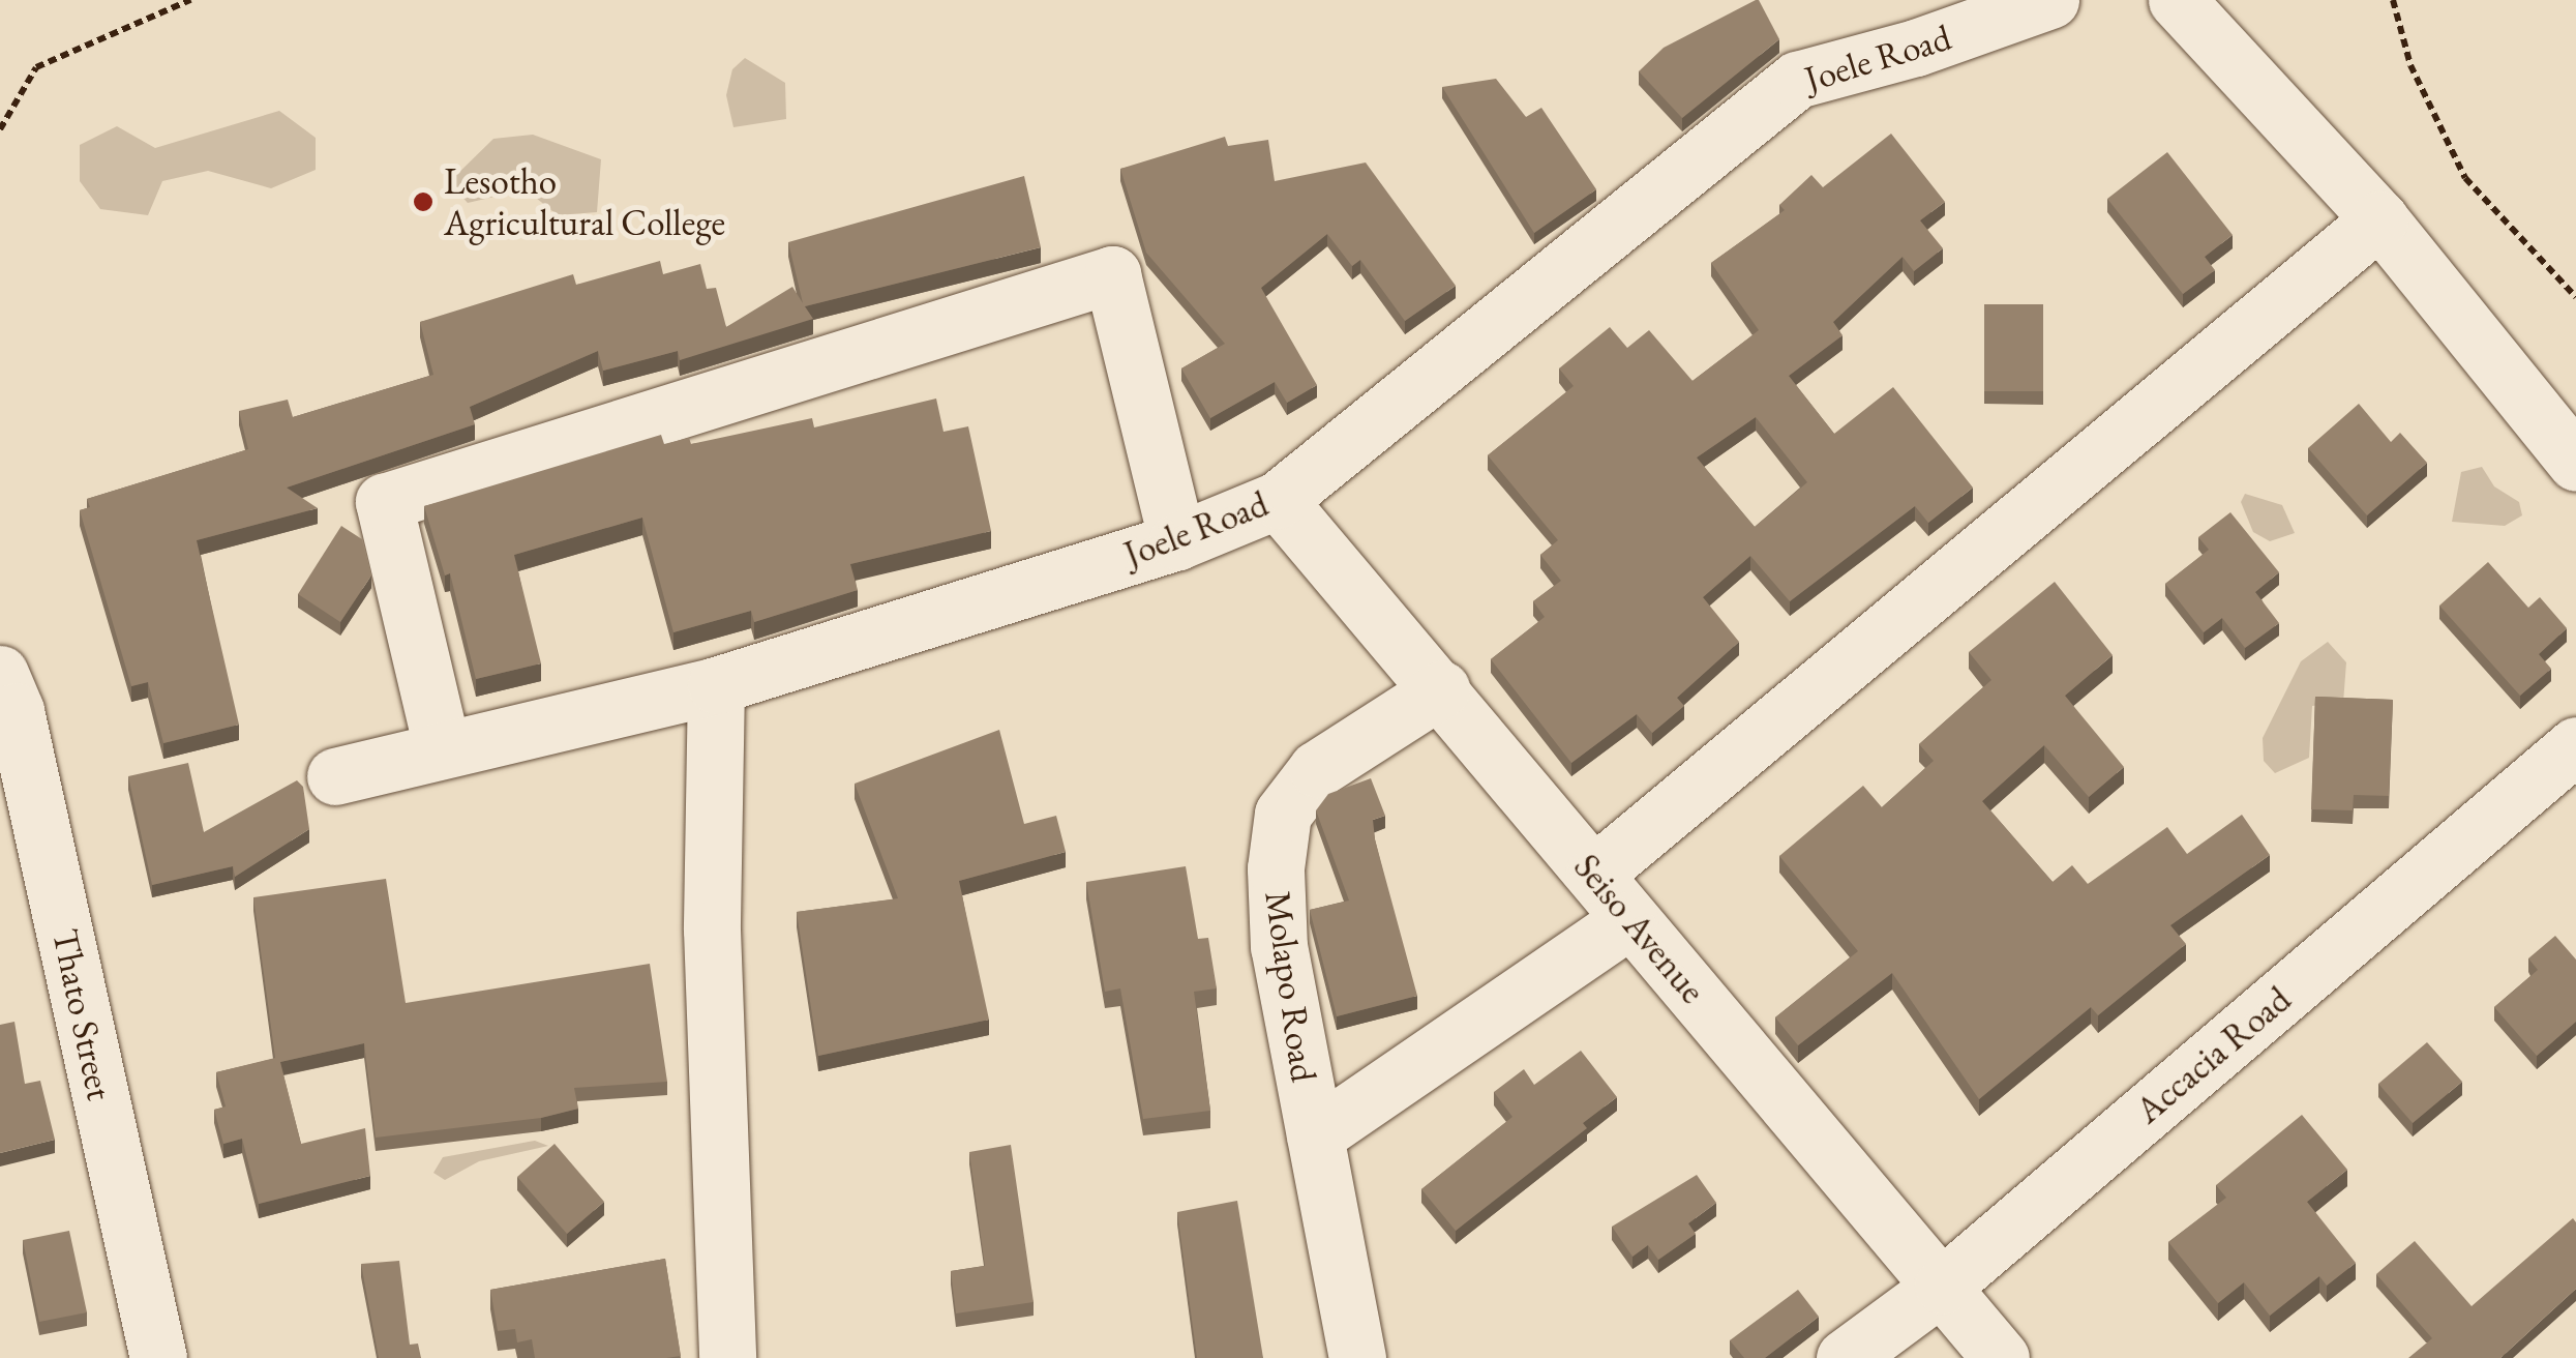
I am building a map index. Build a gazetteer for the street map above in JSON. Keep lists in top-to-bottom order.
{
  "streets": {
    "street": [
      "Joele Road",
      "Seiso Avenue",
      "Molapo Road",
      "Thato Street",
      "Accacia Road"
    ]
  },
  "crossings": [
    ["Joele Road", "Seiso Avenue"],
    ["Seiso Avenue", "Molapo Road"],
    ["Seiso Avenue", "Accacia Road"]
  ],
  "places": ["Lesotho Agricultural College"]
}
